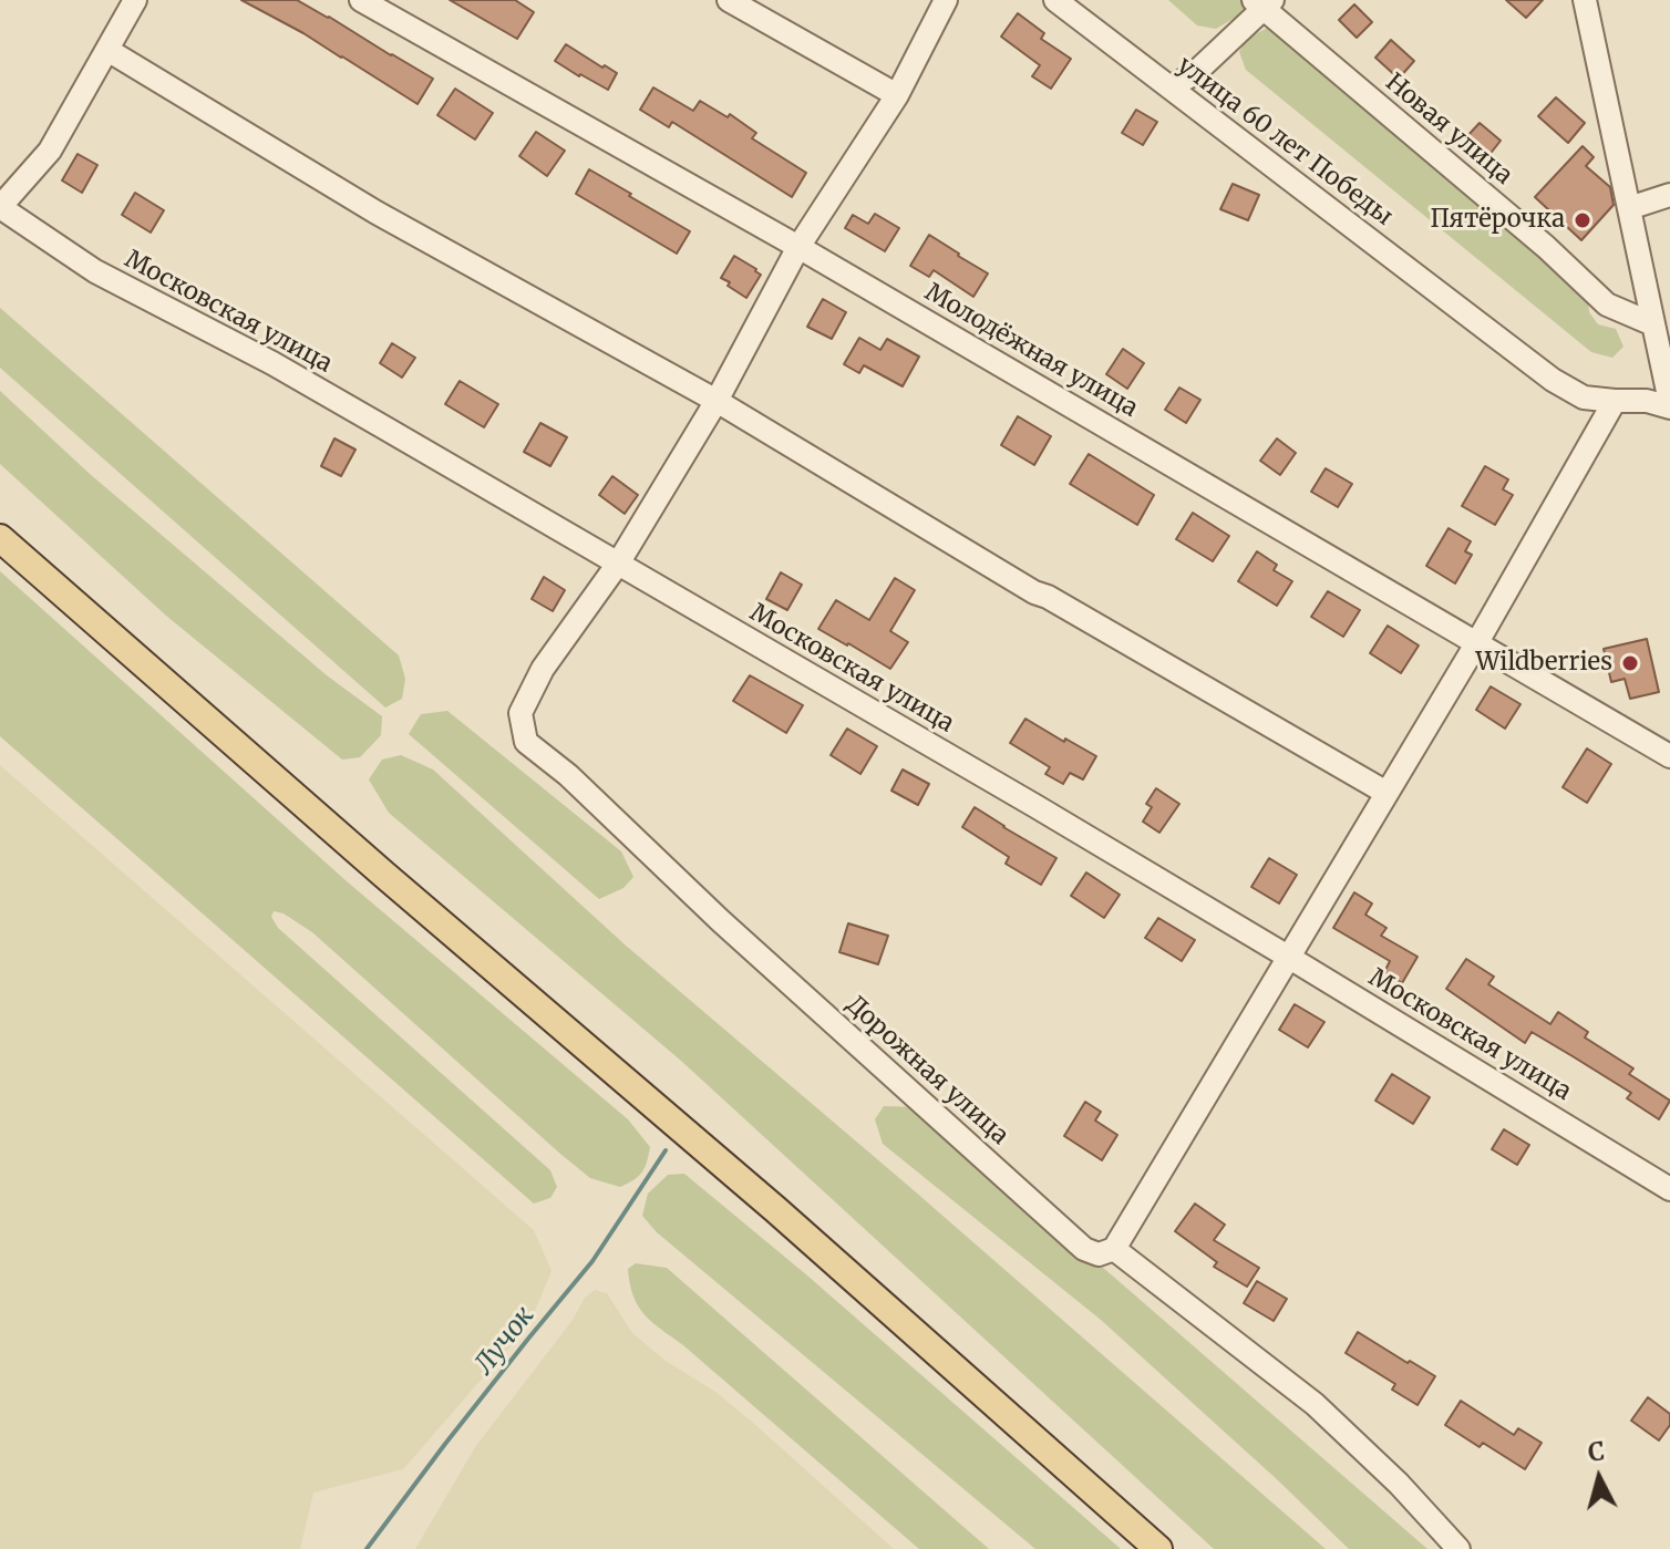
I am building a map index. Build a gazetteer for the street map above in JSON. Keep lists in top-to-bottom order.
{
  "streets": {
    "street": [
      "Новая улица",
      "улица 60 лет Победы",
      "Московская улица",
      "Молодёжная улица",
      "Дорожная улица"
    ]
  },
  "crossings": [
    ["Московская улица", "Дорожная улица"],
    ["Молодёжная улица", "Дорожная улица"]
  ],
  "water": ["Лучок"],
  "places": ["Пятёрочка", "Wildberries"],
  "north": "top"
}
